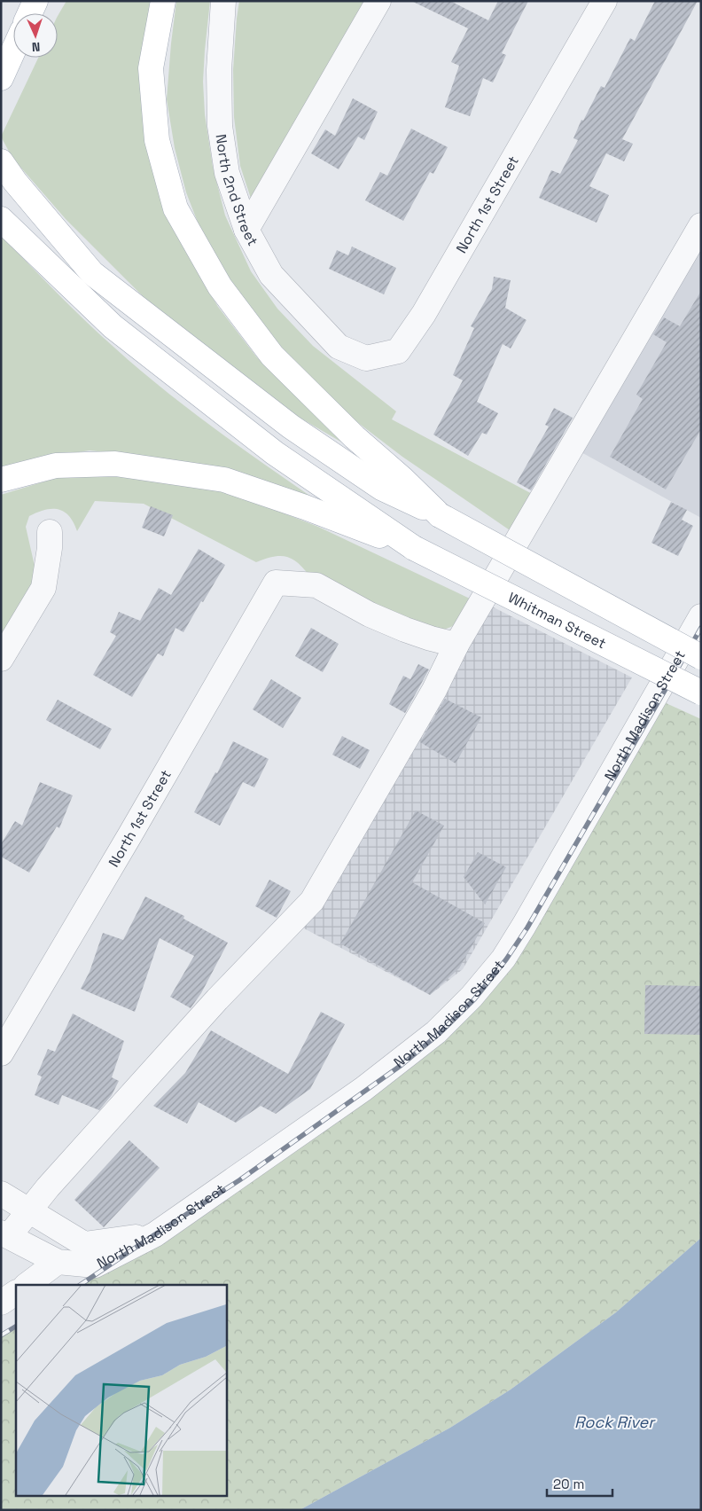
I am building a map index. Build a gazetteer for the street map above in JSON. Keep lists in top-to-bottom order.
{
  "streets": {
    "main road": ["Whitman Street"],
    "street": ["North 2nd Street", "North 1st Street", "North Madison Street"]
  },
  "crossings": [
    ["North 2nd Street", "North 1st Street"]
  ],
  "water": ["Rock River"],
  "scale_bar": "20 m",
  "north": "bottom"
}
